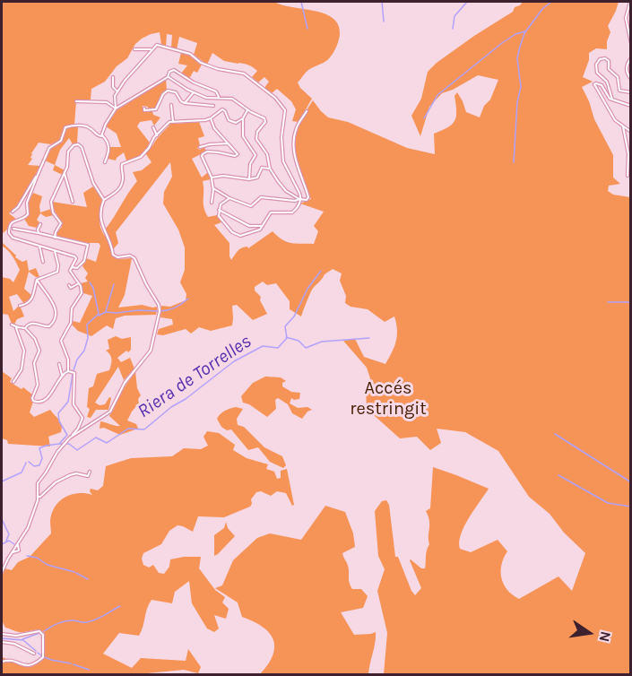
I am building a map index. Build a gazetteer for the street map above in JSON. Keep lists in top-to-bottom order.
{
  "water": ["Riera de Torrelles"],
  "parks": ["Accés restringit"],
  "north": "right"
}
